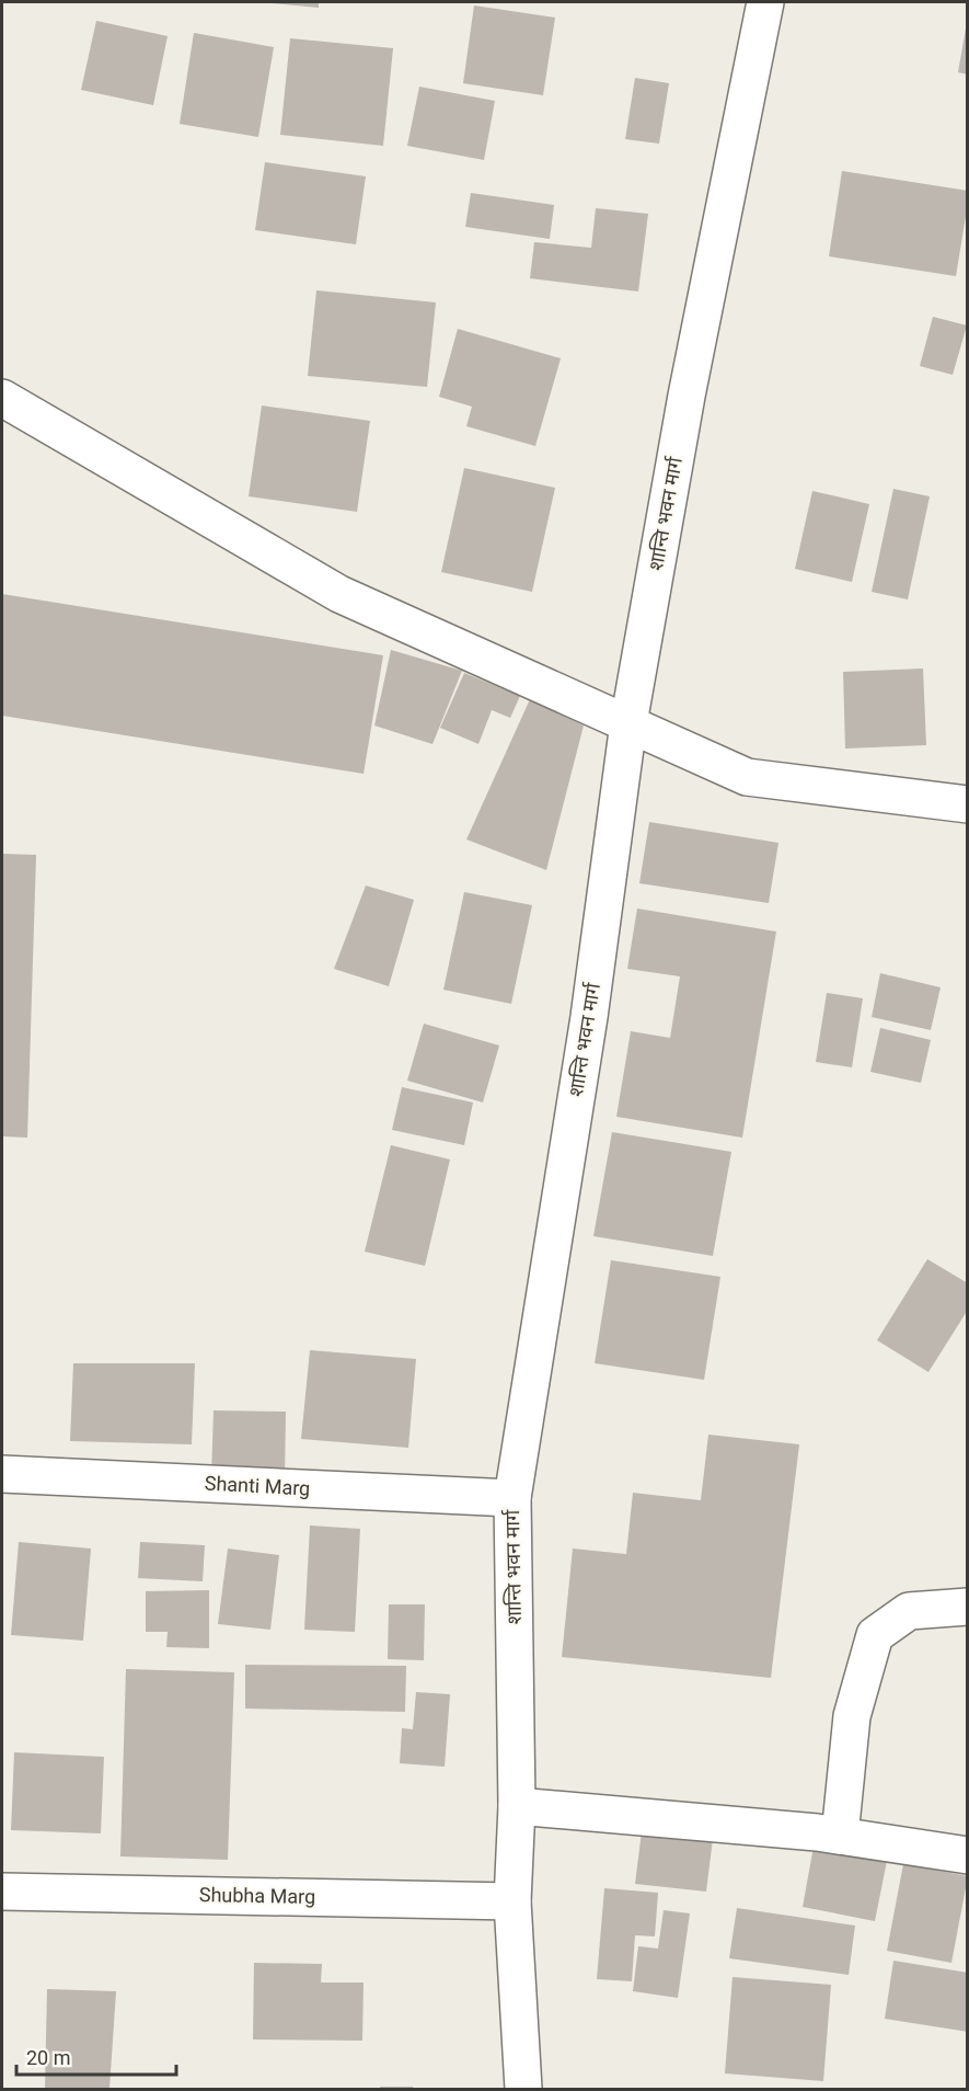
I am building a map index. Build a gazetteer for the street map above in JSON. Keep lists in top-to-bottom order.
{
  "streets": {
    "street": ["शान्ति भवन मार्ग", "Shanti Marg", "Shubha Marg"]
  },
  "crossings": [
    ["शान्ति भवन मार्ग", "Shanti Marg"],
    ["शान्ति भवन मार्ग", "Shubha Marg"]
  ],
  "scale_bar": "20 m"
}
